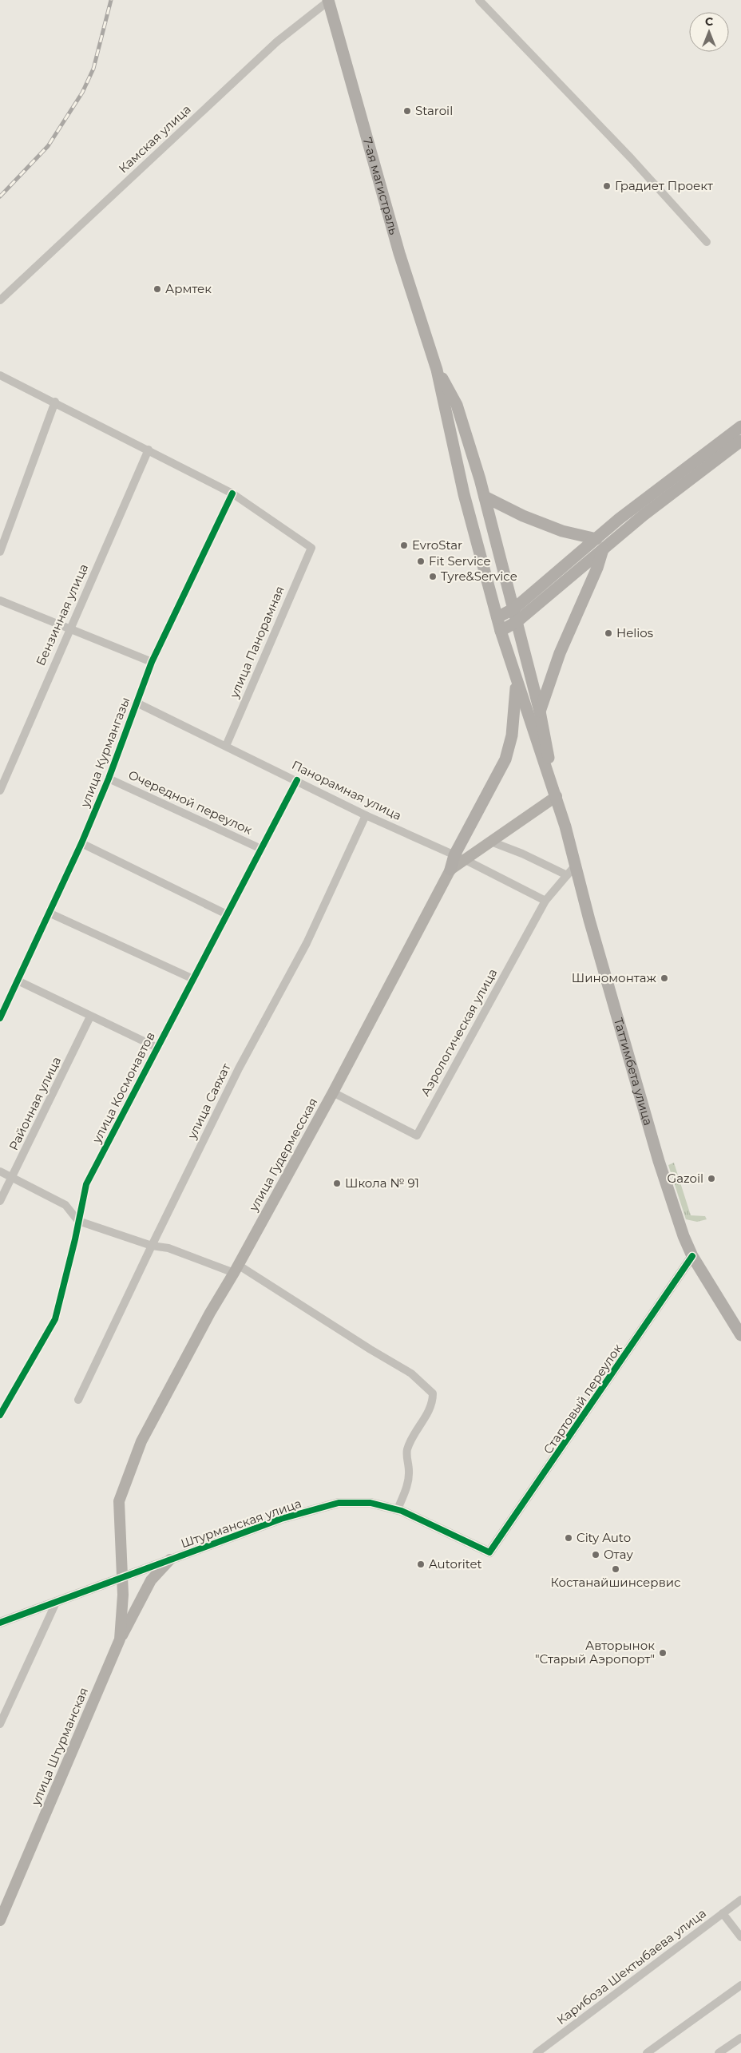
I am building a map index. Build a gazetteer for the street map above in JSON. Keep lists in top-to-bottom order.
{
  "streets": {
    "main road": [
      "7-ая магистраль",
      "Таттимбета улица",
      "улица Гудермесская",
      "улица Штурманская"
    ],
    "street": [
      "Камская улица",
      "Бензинная улица",
      "улица Панорамная",
      "улица Курмангазы",
      "Панорамная улица",
      "Очередной переулок",
      "Аэрологическая улица",
      "улица Космонавтов",
      "улица Саяхат",
      "Районная улица",
      "Стартовый переулок",
      "Штурманская улица",
      "Карибоза Шектыбаева улица"
    ]
  },
  "crossings": [
    ["Камская улица", "7-ая магистраль"],
    ["улица Панорамная", "улица Курмангазы"],
    ["улица Панорамная", "Панорамная улица"],
    ["улица Курмангазы", "Панорамная улица"],
    ["улица Курмангазы", "Очередной переулок"],
    ["Панорамная улица", "Аэрологическая улица"],
    ["Панорамная улица", "улица Космонавтов"],
    ["Панорамная улица", "улица Саяхат"],
    ["Очередной переулок", "улица Космонавтов"],
    ["Аэрологическая улица", "Таттимбета улица"],
    ["Аэрологическая улица", "улица Гудермесская"],
    ["Таттимбета улица", "Стартовый переулок"],
    ["улица Гудермесская", "Штурманская улица"],
    ["улица Гудермесская", "улица Штурманская"],
    ["Стартовый переулок", "Штурманская улица"],
    ["Штурманская улица", "улица Штурманская"]
  ],
  "places": [
    "Staroil",
    "Градиет Проект",
    "Армтек",
    "EvroStar",
    "Fit Service",
    "Tyre&Service",
    "Helios",
    "Шиномонтаж",
    "Gazoil",
    "Школа № 91",
    "City Auto",
    "Отау",
    "Autoritet",
    "Костанайшинсервис",
    "Авторынок \"Старый Аэропорт\""
  ],
  "north": "top"
}
